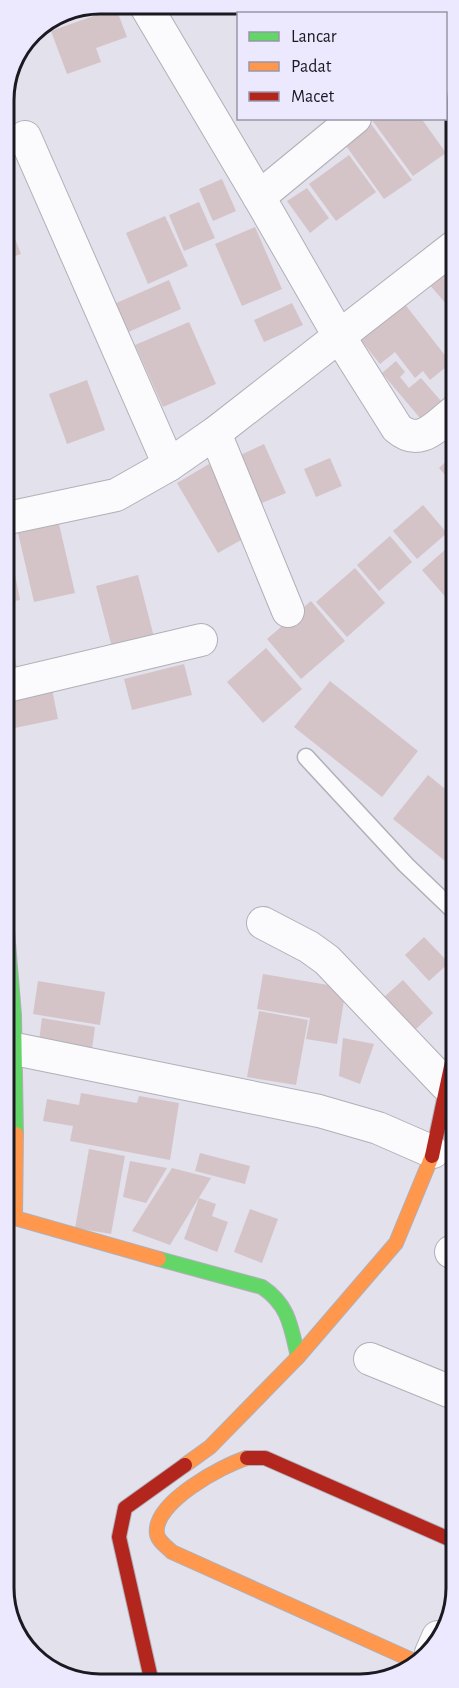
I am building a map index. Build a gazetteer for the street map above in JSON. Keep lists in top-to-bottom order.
{
  "legend": ["Lancar", "Padat", "Macet"]
}
